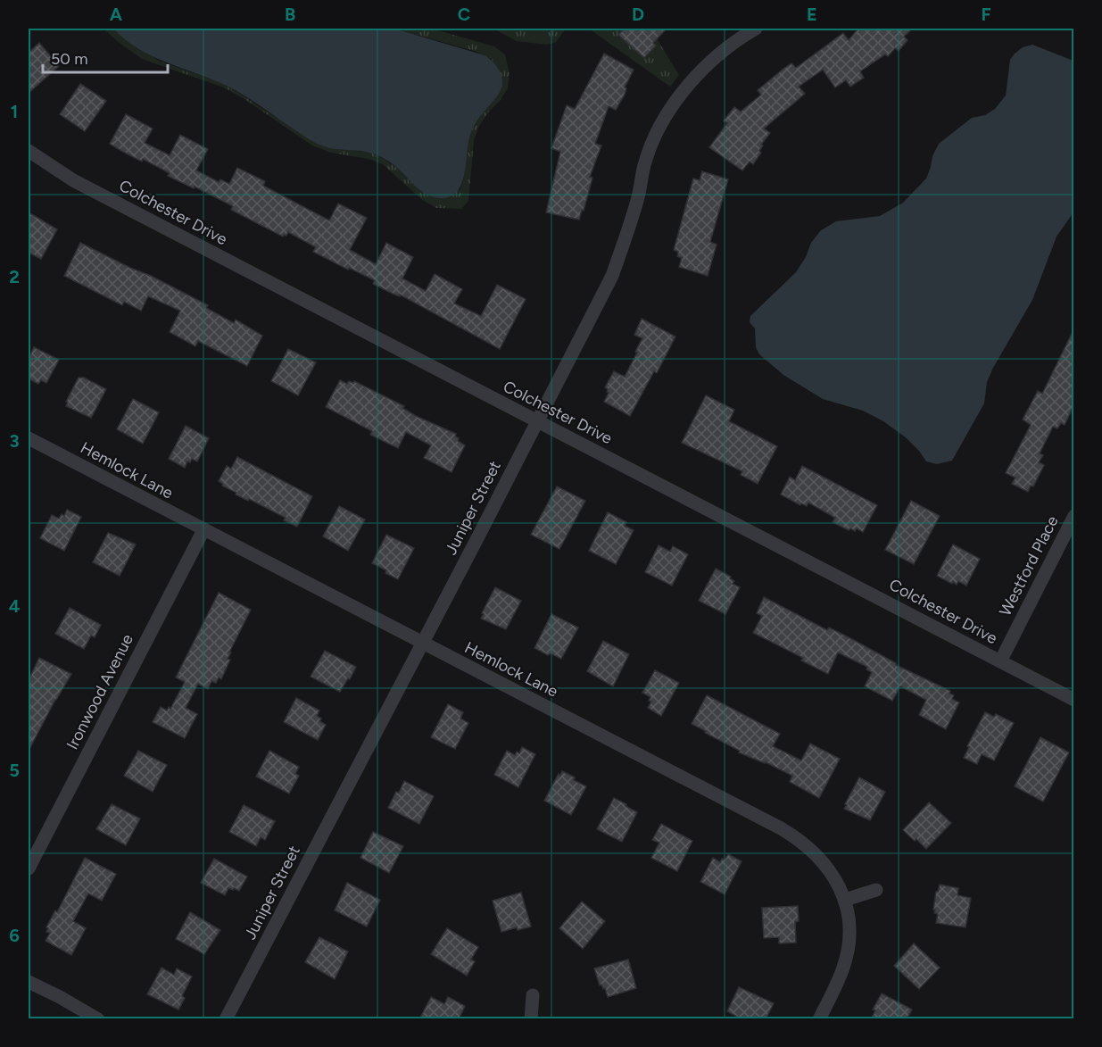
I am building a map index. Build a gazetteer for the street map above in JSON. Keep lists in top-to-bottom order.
{
  "streets": {
    "street": [
      "Colchester Drive",
      "Hemlock Lane",
      "Juniper Street",
      "Westford Place",
      "Ironwood Avenue"
    ]
  },
  "crossings": [
    ["Colchester Drive", "Juniper Street"],
    ["Colchester Drive", "Westford Place"],
    ["Hemlock Lane", "Juniper Street"],
    ["Hemlock Lane", "Ironwood Avenue"]
  ],
  "scale_bar": "50 m",
  "grid": {
    "columns": [
      "A",
      "B",
      "C",
      "D",
      "E",
      "F"
    ],
    "rows": [
      "1",
      "2",
      "3",
      "4",
      "5",
      "6"
    ]
  }
}
